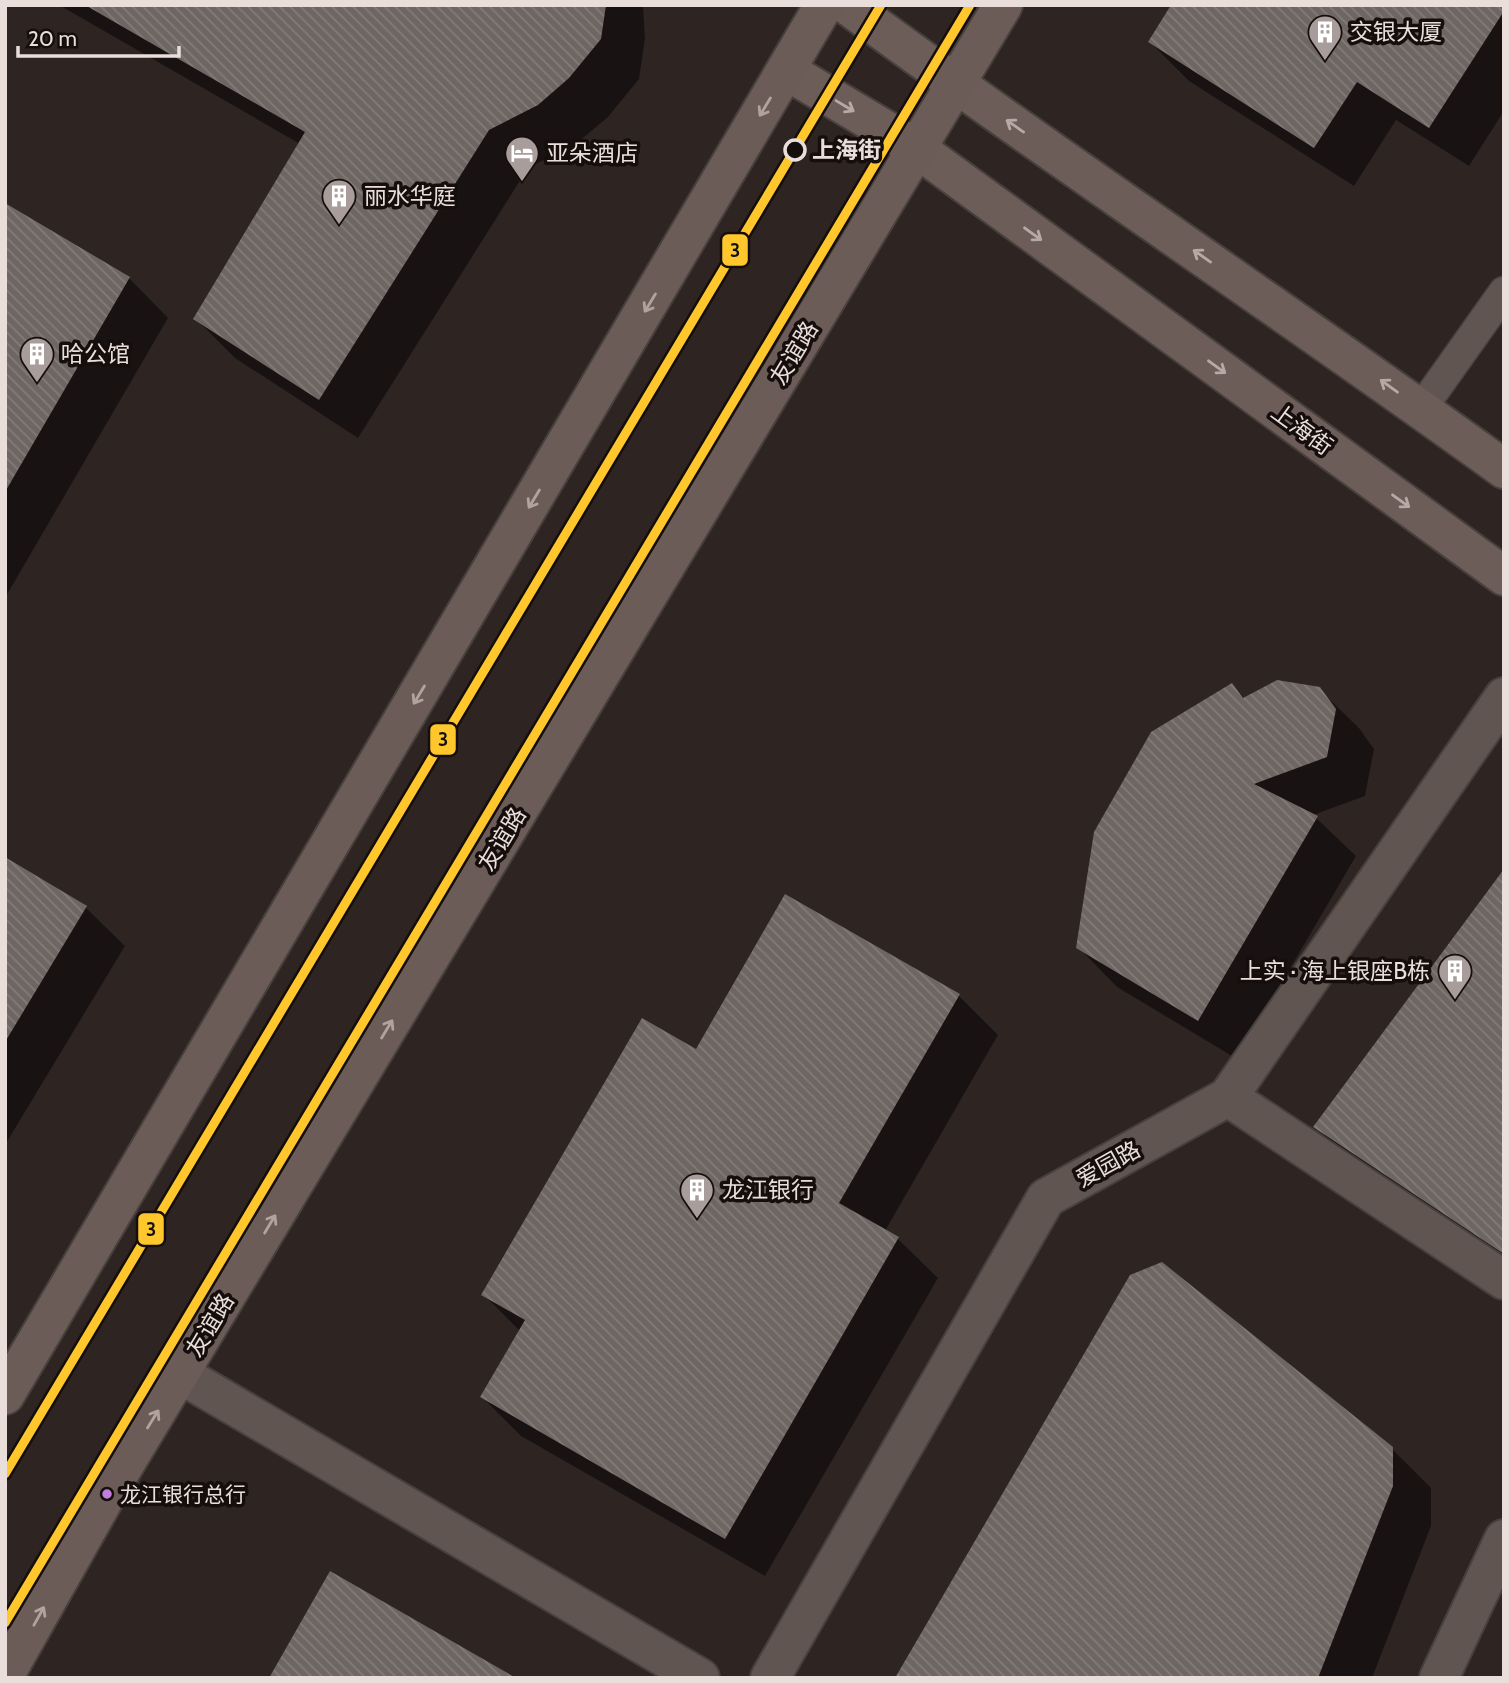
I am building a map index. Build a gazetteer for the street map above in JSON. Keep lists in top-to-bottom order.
{
  "streets": {
    "highway": ["友谊路"],
    "main road": ["上海街"],
    "street": ["爱园路"]
  },
  "crossings": [
    ["友谊路", "上海街"]
  ],
  "places": {
    "building": [
      "交银大厦",
      "丽水华庭",
      "哈公馆",
      "上实 · 海上银座B栋",
      "龙江银行"
    ],
    "other": ["上海街", "龙江银行总行"],
    "hotel": ["亚朵酒店"]
  },
  "lines": ["transit line 3"],
  "scale_bar": "20 m"
}
